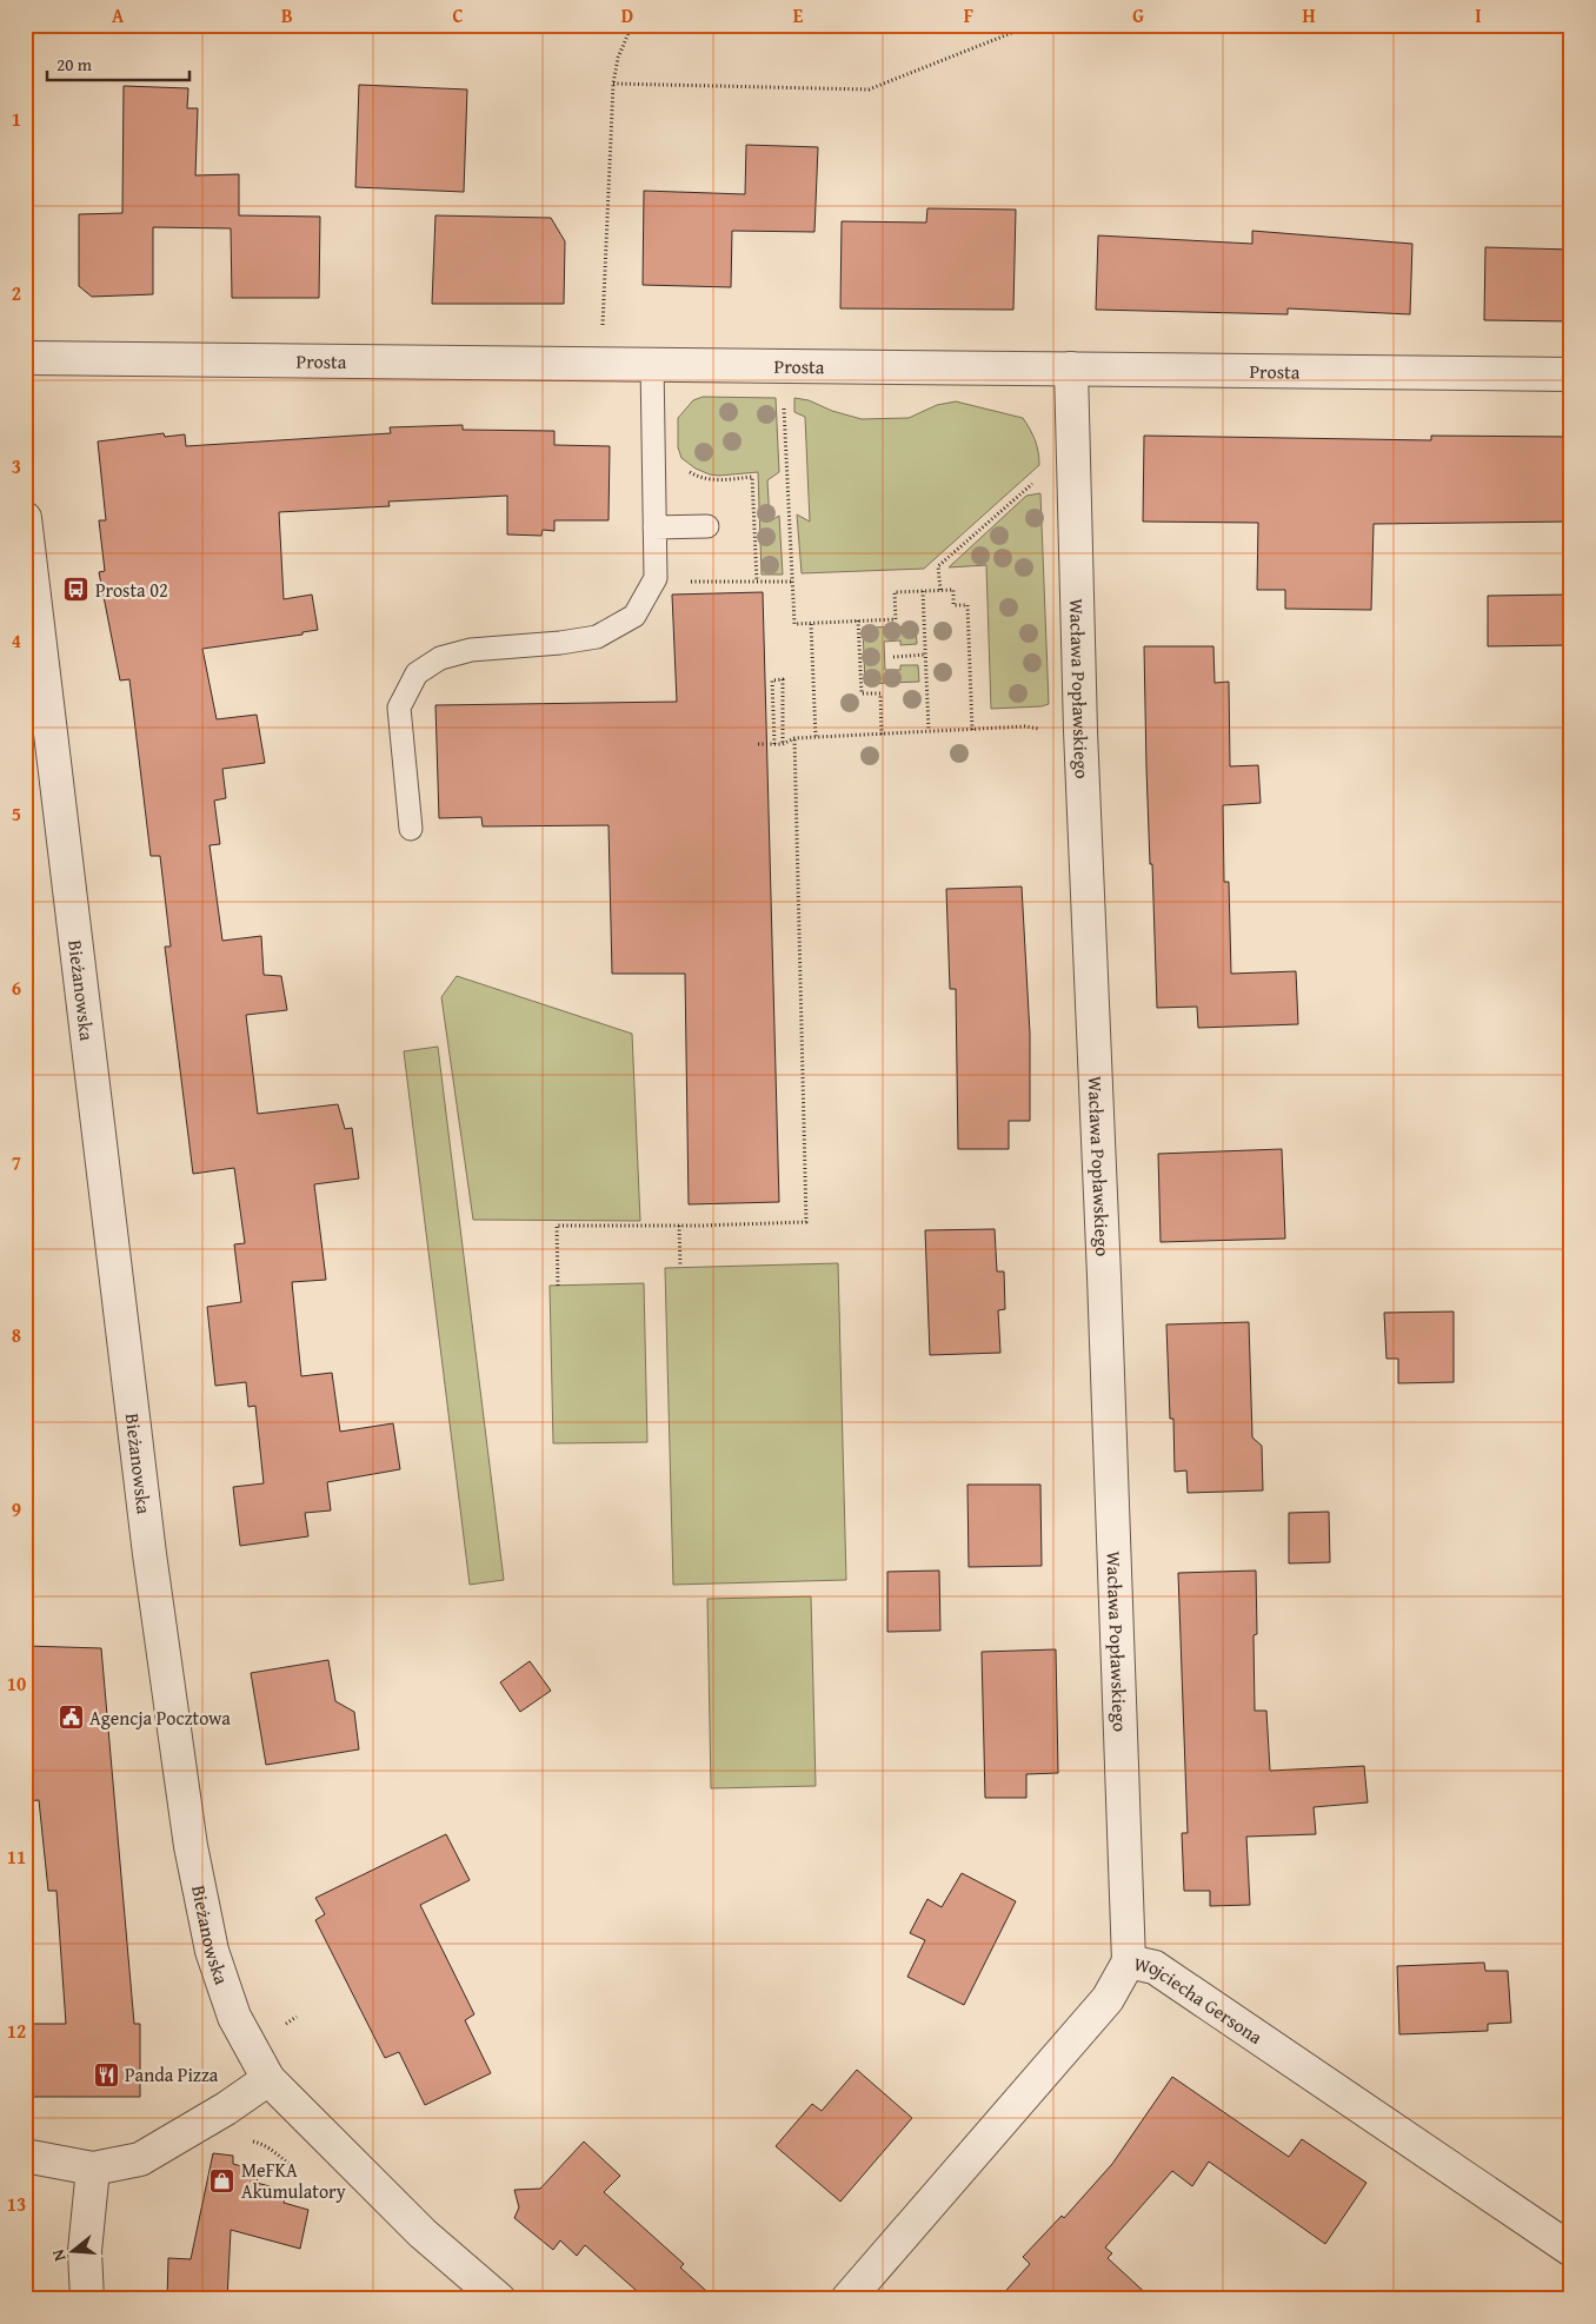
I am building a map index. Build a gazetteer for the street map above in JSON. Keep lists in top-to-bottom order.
{
  "streets": {
    "street": [
      "Prosta",
      "Wacława Popławskiego",
      "Bieżanowska",
      "Wojciecha Gersona"
    ]
  },
  "crossings": [
    ["Prosta", "Wacława Popławskiego"],
    ["Wacława Popławskiego", "Wojciecha Gersona"]
  ],
  "places": {
    "bus stop": ["Prosta 02"],
    "public building": ["Agencja Pocztowa"],
    "restaurant": ["Panda Pizza"],
    "shop": ["MeFKA Akumulatory"]
  },
  "scale_bar": "20 m",
  "north": "left",
  "grid": {
    "columns": [
      "A",
      "B",
      "C",
      "D",
      "E",
      "F",
      "G",
      "H",
      "I"
    ],
    "rows": [
      "1",
      "2",
      "3",
      "4",
      "5",
      "6",
      "7",
      "8",
      "9",
      "10",
      "11",
      "12",
      "13"
    ]
  }
}
